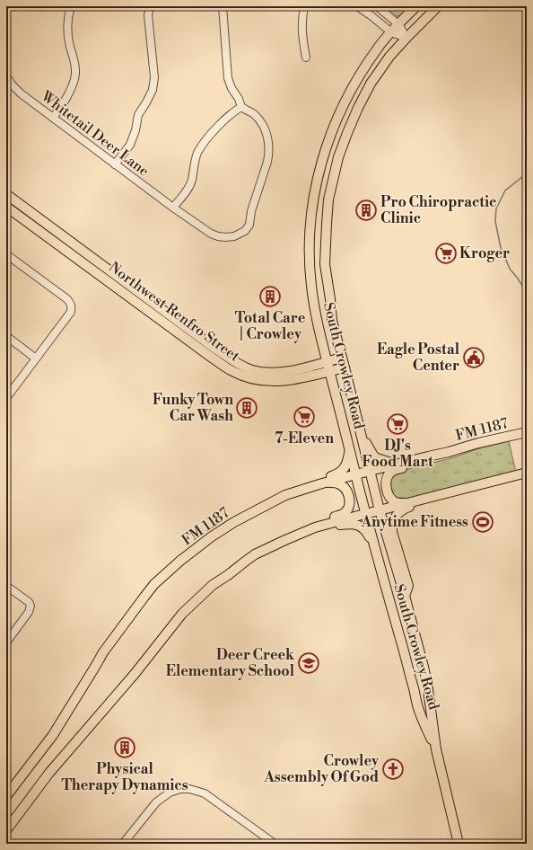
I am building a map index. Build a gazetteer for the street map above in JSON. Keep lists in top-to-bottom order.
{
  "streets": {
    "main road": ["Northwest Renfro Street", "South Crowley Road", "FM 1187"],
    "street": ["Whitetail Deer Lane"]
  },
  "crossings": [
    ["Northwest Renfro Street", "South Crowley Road"],
    ["South Crowley Road", "FM 1187"]
  ],
  "places": {
    "building": [
      "Pro Chiropractic Clinic",
      "Total Care | Crowley",
      "Funky Town Car Wash",
      "Physical Therapy Dynamics"
    ],
    "supermarket": ["Kroger", "7-Eleven", "DJ's Food Mart"],
    "public building": ["Eagle Postal Center"],
    "sports": ["Anytime Fitness"],
    "school or university": ["Deer Creek Elementary School"],
    "church": ["Crowley Assembly Of God"]
  }
}
